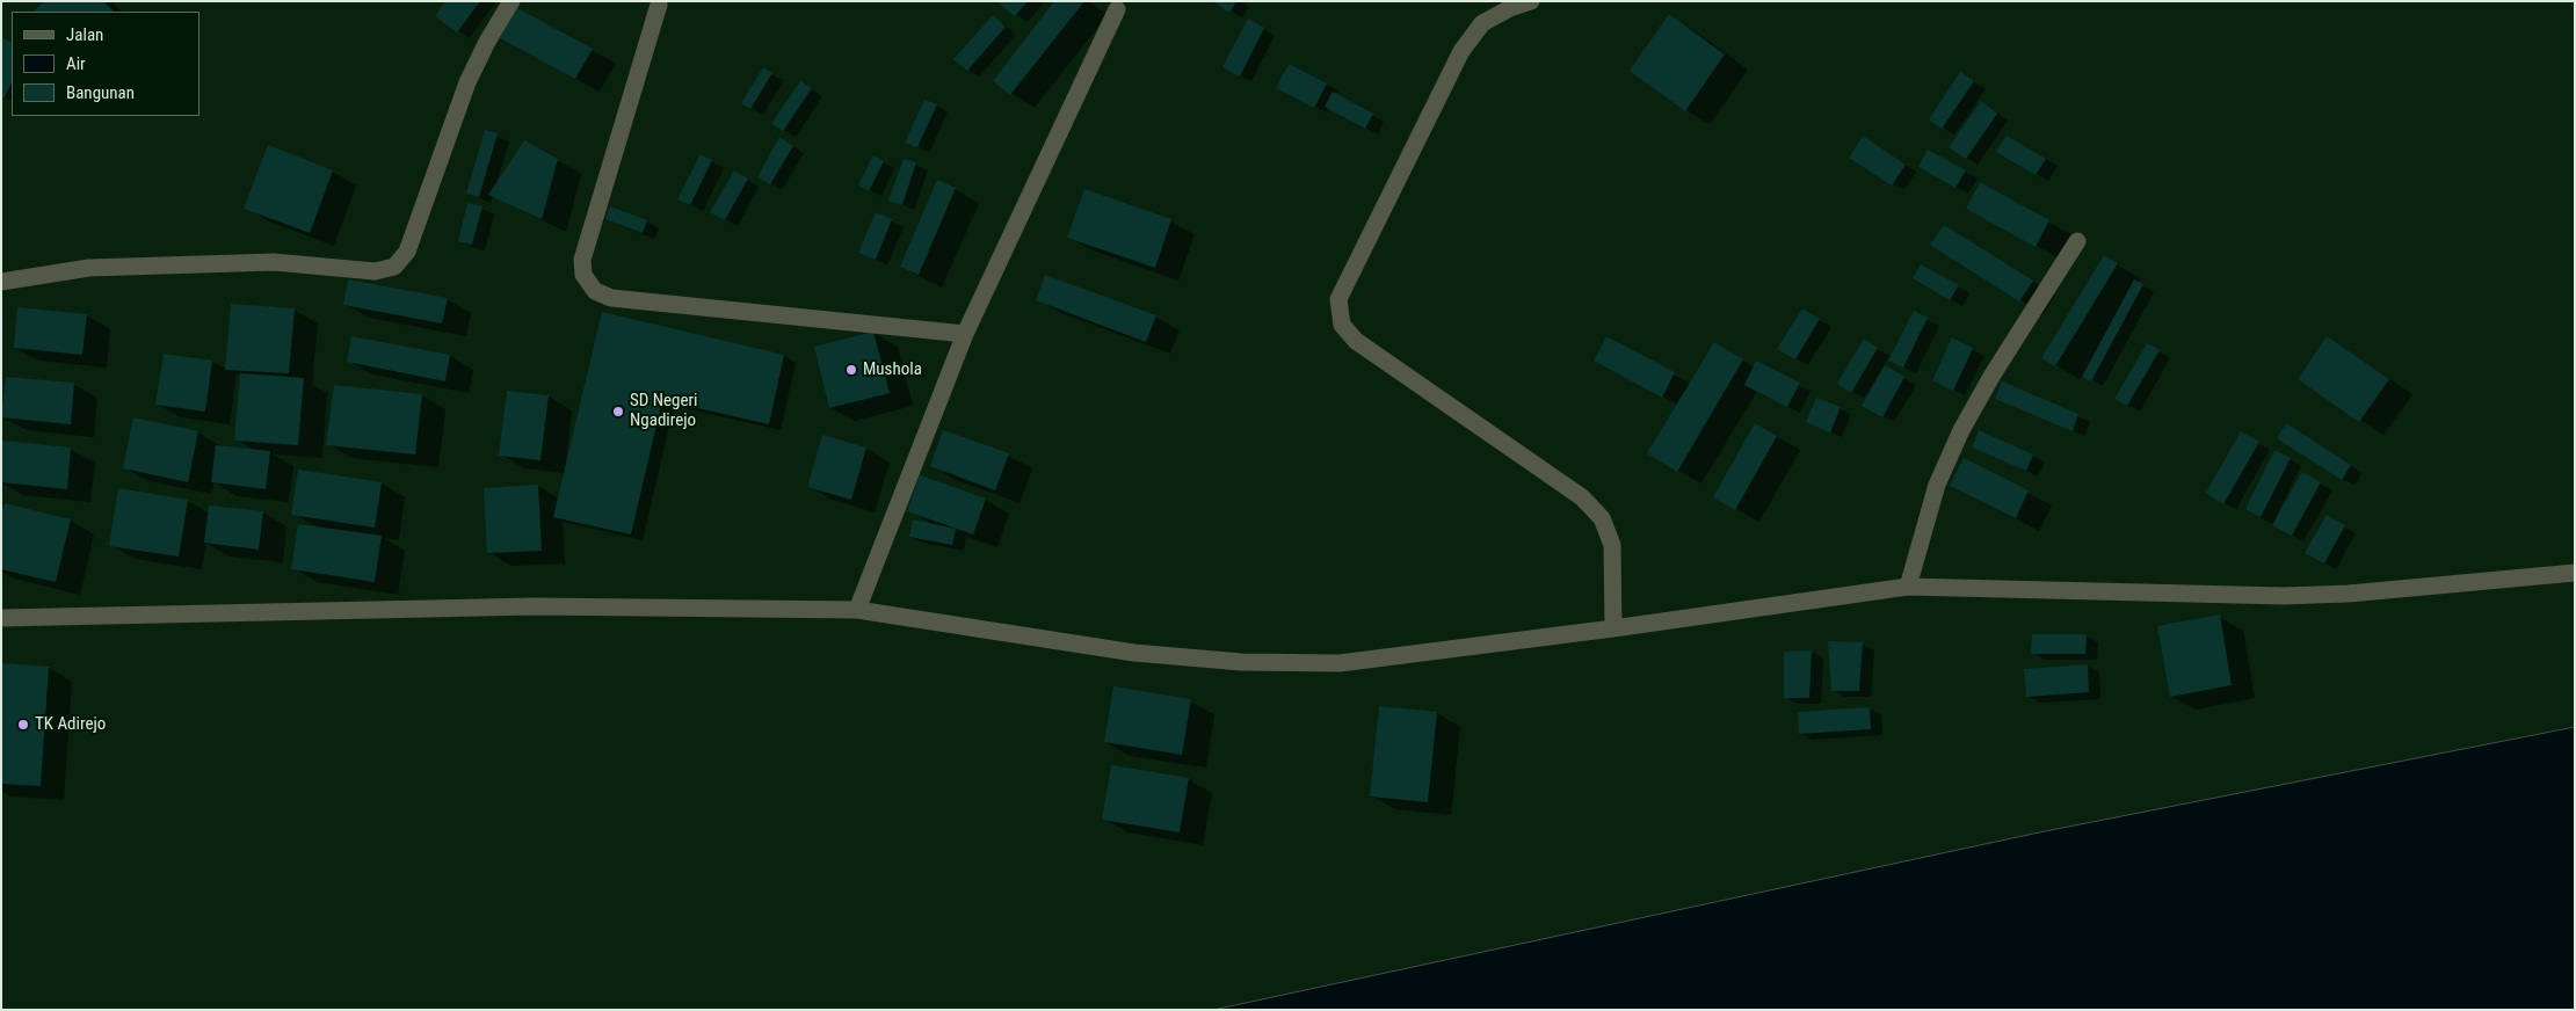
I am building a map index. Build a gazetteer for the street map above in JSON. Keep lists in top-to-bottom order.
{
  "places": ["Mushola", "SD Negeri Ngadirejo", "TK Adirejo"],
  "legend": ["Jalan", "Air", "Bangunan"]
}
